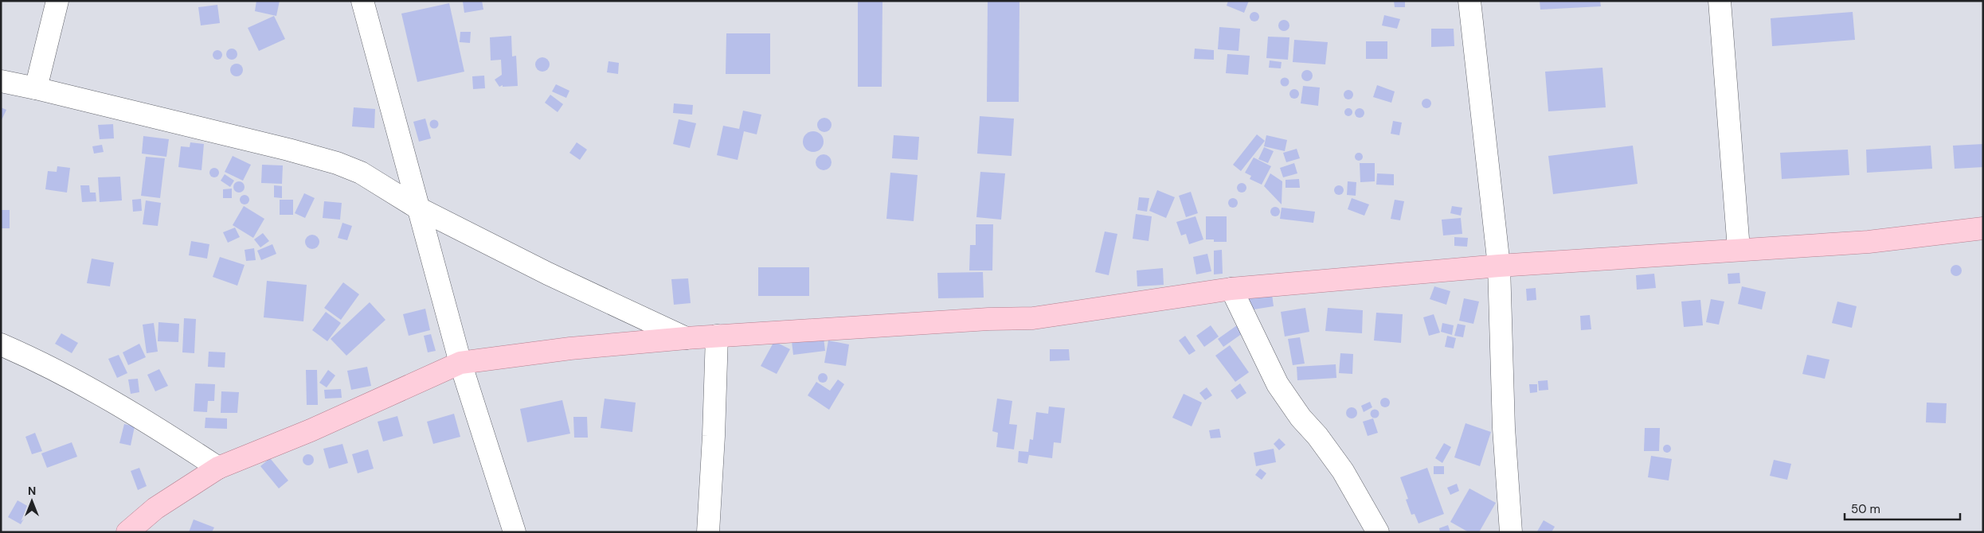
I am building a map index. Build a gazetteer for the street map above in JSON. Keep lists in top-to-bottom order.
{
  "scale_bar": "50 m",
  "north": "top"
}
